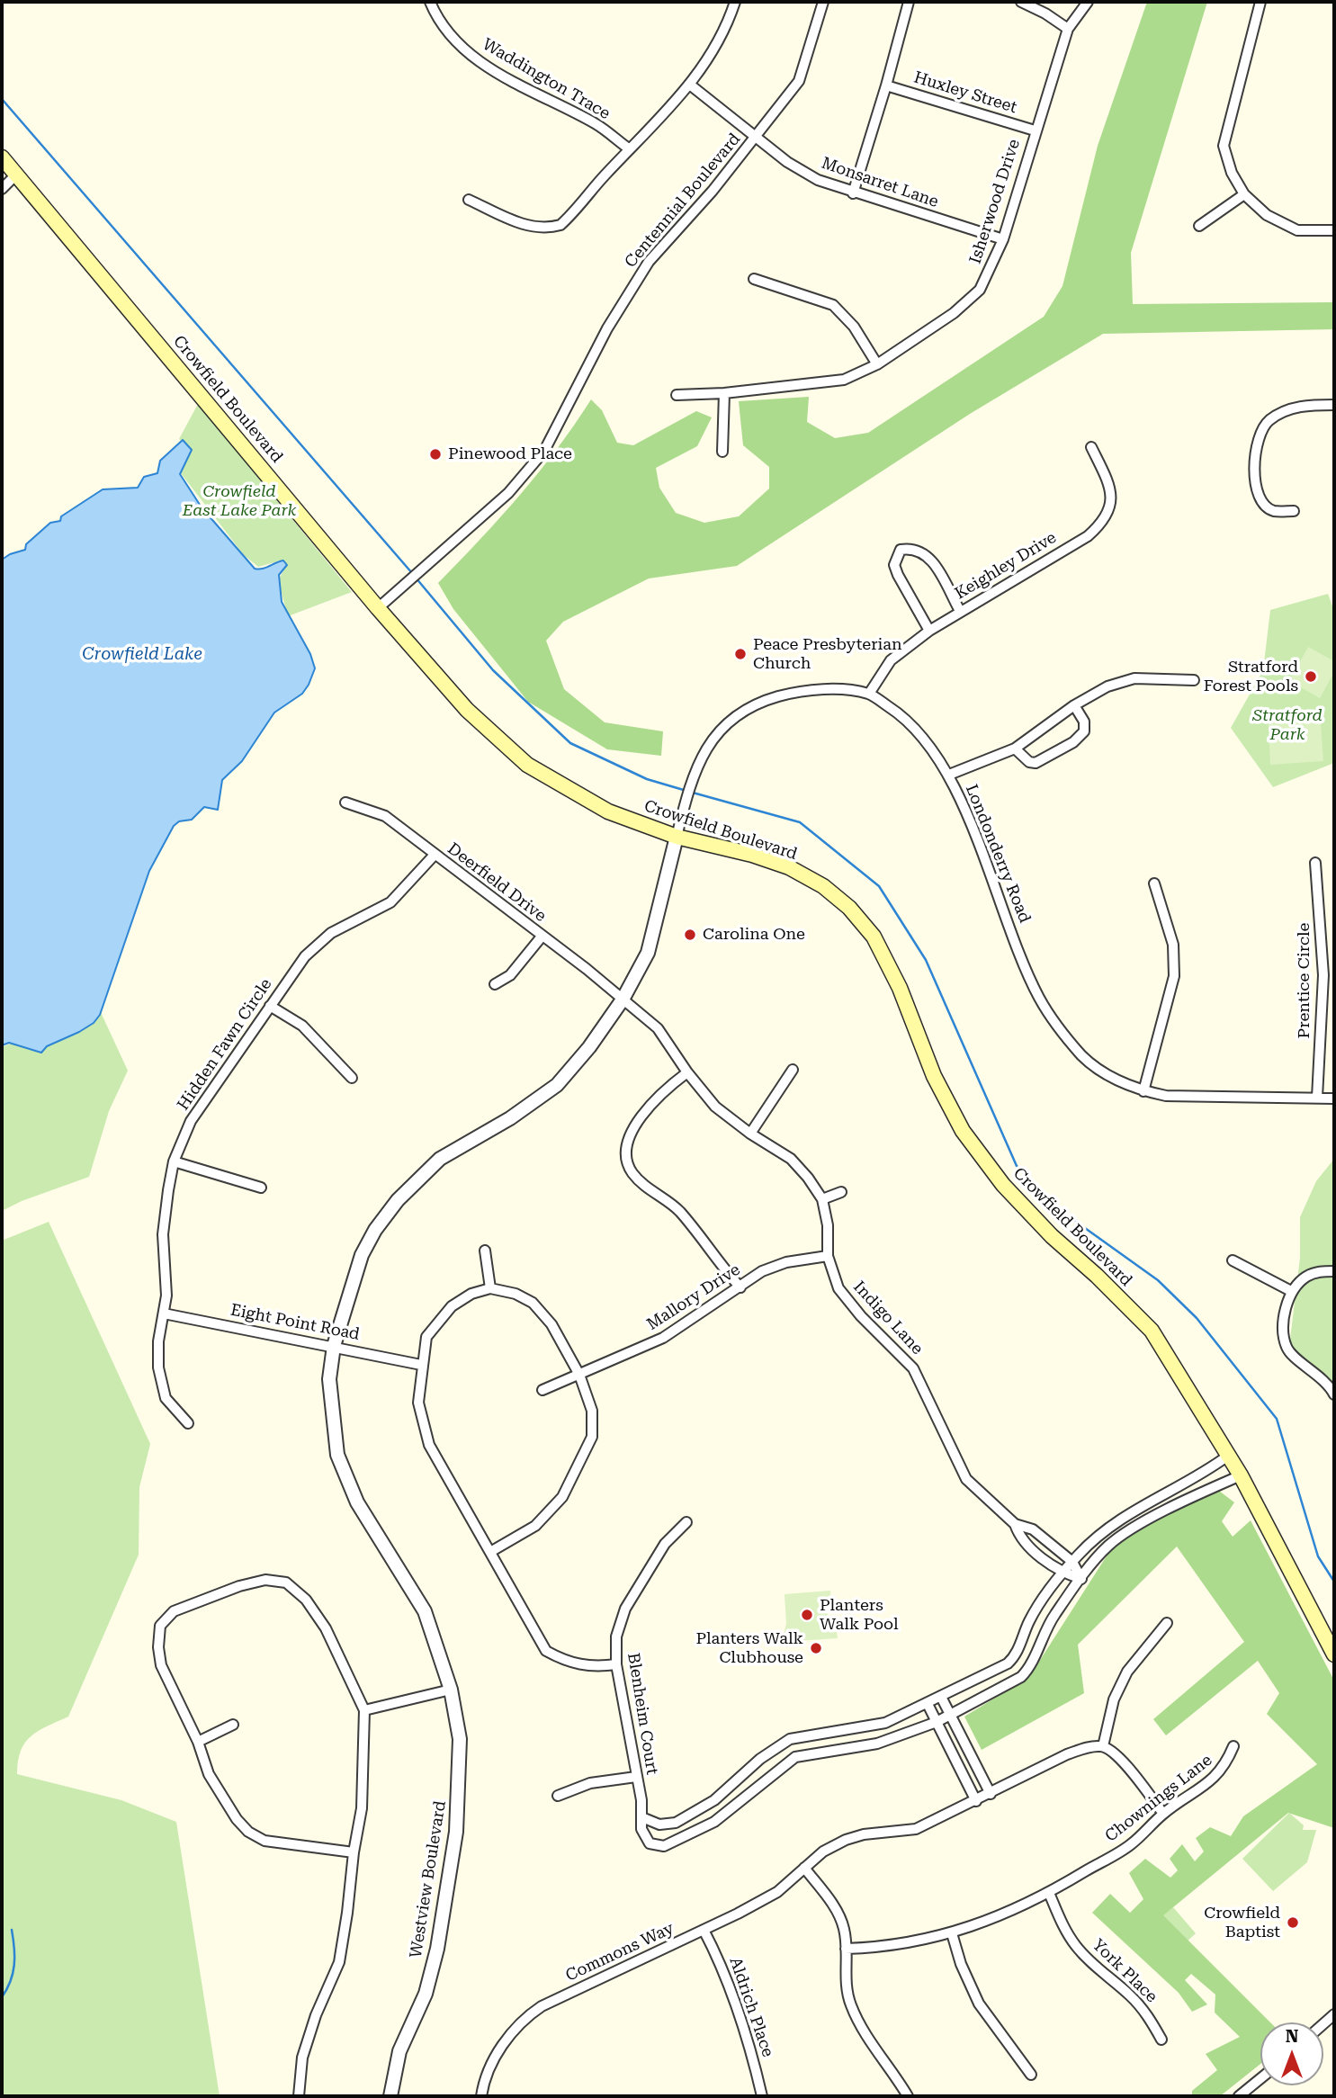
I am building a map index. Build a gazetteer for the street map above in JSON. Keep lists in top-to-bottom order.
{
  "streets": {
    "main road": ["Crowfield Boulevard"],
    "street": [
      "Waddington Trace",
      "Huxley Street",
      "Monsarret Lane",
      "Centennial Boulevard",
      "Isherwood Drive",
      "Keighley Drive",
      "Londonderry Road",
      "Deerfield Drive",
      "Prentice Circle",
      "Hidden Fawn Circle",
      "Mallory Drive",
      "Indigo Lane",
      "Eight Point Road",
      "Blenheim Court",
      "Chownings Lane",
      "Westview Boulevard",
      "Commons Way",
      "York Place",
      "Aldrich Place"
    ]
  },
  "crossings": [
    ["Huxley Street", "Isherwood Drive"],
    ["Monsarret Lane", "Centennial Boulevard"],
    ["Monsarret Lane", "Isherwood Drive"],
    ["Centennial Boulevard", "Crowfield Boulevard"],
    ["Crowfield Boulevard", "Londonderry Road"],
    ["Crowfield Boulevard", "Westview Boulevard"],
    ["Keighley Drive", "Londonderry Road"],
    ["Londonderry Road", "Prentice Circle"],
    ["Londonderry Road", "Westview Boulevard"],
    ["Deerfield Drive", "Hidden Fawn Circle"],
    ["Deerfield Drive", "Indigo Lane"],
    ["Deerfield Drive", "Westview Boulevard"],
    ["Hidden Fawn Circle", "Eight Point Road"],
    ["Mallory Drive", "Indigo Lane"],
    ["Mallory Drive", "Eight Point Road"],
    ["Indigo Lane", "Westview Boulevard"],
    ["Eight Point Road", "Westview Boulevard"],
    ["Chownings Lane", "York Place"],
    ["Commons Way", "Aldrich Place"]
  ],
  "water": ["Crowfield Lake"],
  "parks": ["Crowfield East Lake Park", "Stratford Park"],
  "places": [
    "Pinewood Place",
    "Peace Presbyterian Church",
    "Stratford Forest Pools",
    "Carolina One",
    "Planters Walk Pool",
    "Planters Walk Clubhouse",
    "Crowfield Baptist"
  ],
  "north": "top"
}
